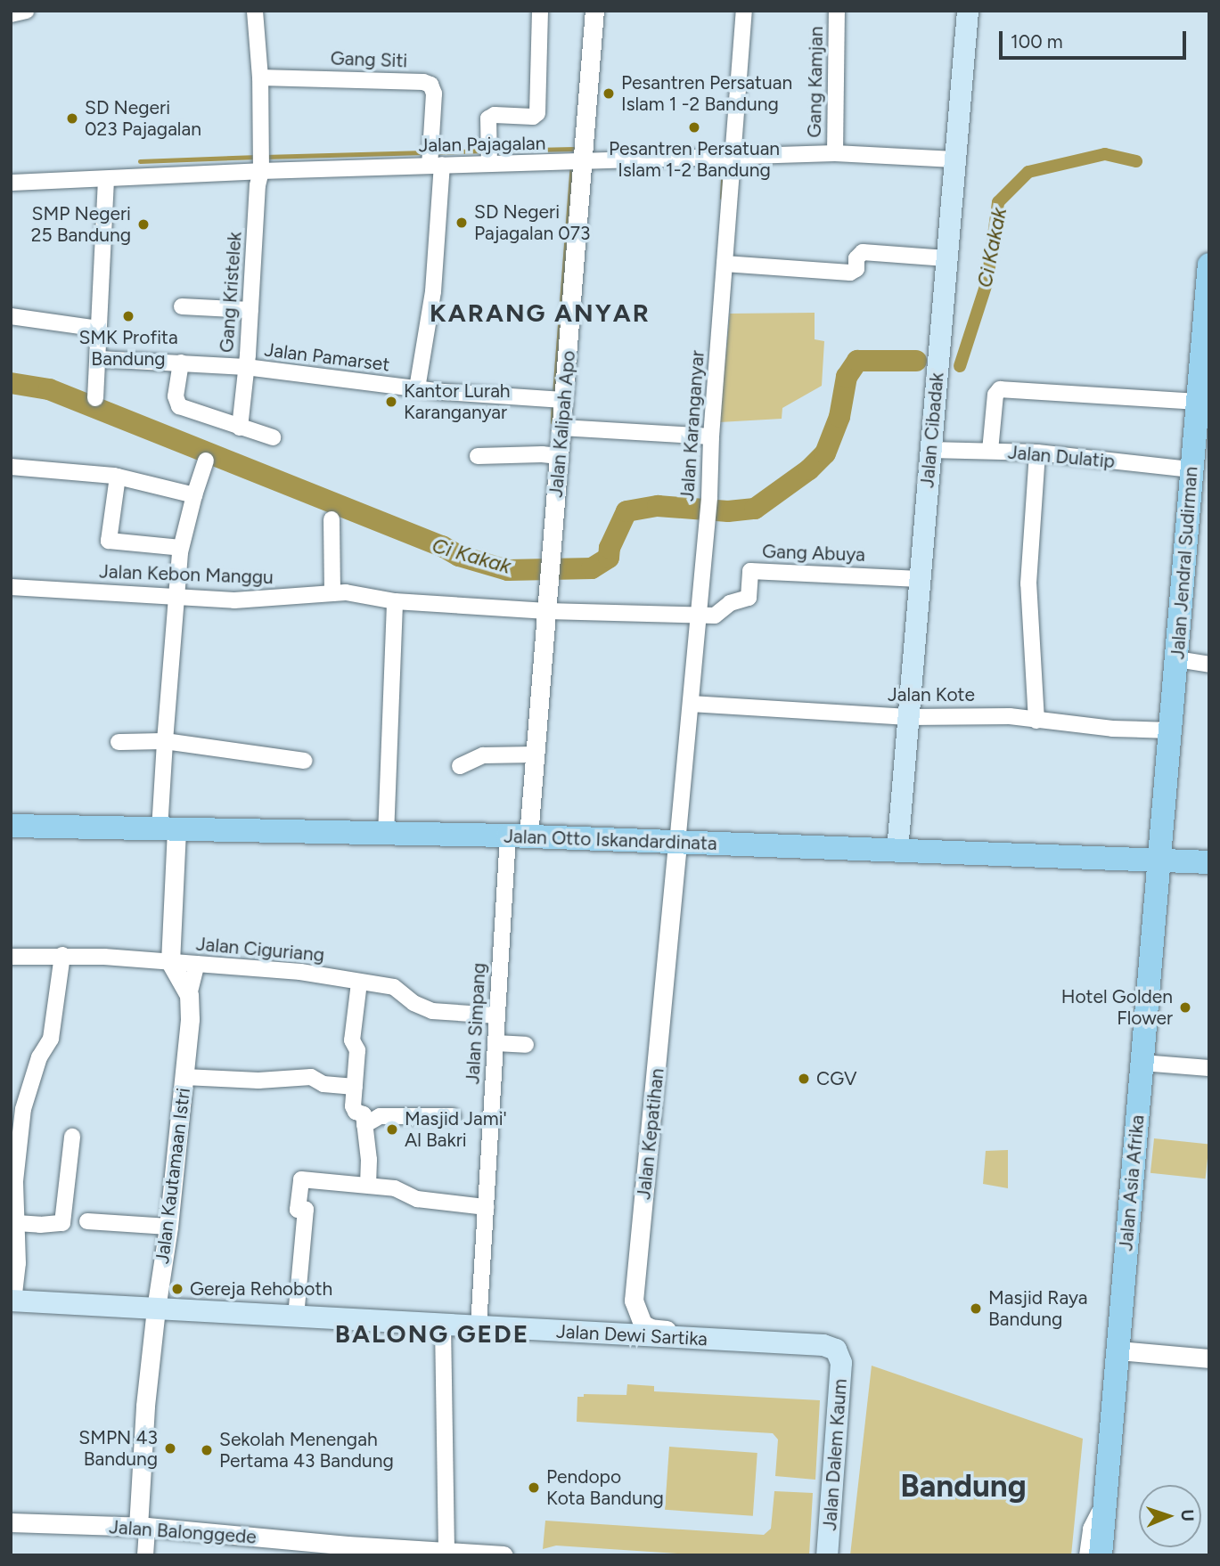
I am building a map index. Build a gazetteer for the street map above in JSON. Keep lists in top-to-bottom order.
{
  "streets": {
    "main road": [
      "Jalan Cibadak",
      "Jalan Jendral Sudirman",
      "Jalan Otto Iskandardinata",
      "Jalan Asia Afrika",
      "Jalan Dewi Sartika",
      "Jalan Dalem Kaum"
    ],
    "street": [
      "Gang Siti",
      "Gang Kamjan",
      "Jalan Pajagalan",
      "Gang Kristelek",
      "Jalan Pamarset",
      "Jalan Kalipah Apo",
      "Jalan Karanganyar",
      "Jalan Dulatip",
      "Gang Abuya",
      "Jalan Kebon Manggu",
      "Jalan Kote",
      "Jalan Ciguriang",
      "Jalan Simpang",
      "Jalan Kepatihan",
      "Jalan Kautamaan Istri",
      "Jalan Balonggede"
    ]
  },
  "crossings": [
    ["Gang Siti", "Jalan Pajagalan"],
    ["Gang Siti", "Gang Kristelek"],
    ["Gang Kamjan", "Jalan Pajagalan"],
    ["Jalan Pajagalan", "Gang Kristelek"],
    ["Jalan Pajagalan", "Jalan Kalipah Apo"],
    ["Jalan Pajagalan", "Jalan Karanganyar"],
    ["Jalan Pajagalan", "Jalan Cibadak"],
    ["Gang Kristelek", "Jalan Pamarset"],
    ["Jalan Pamarset", "Jalan Kalipah Apo"],
    ["Jalan Kalipah Apo", "Jalan Kebon Manggu"],
    ["Jalan Kalipah Apo", "Jalan Otto Iskandardinata"],
    ["Jalan Kalipah Apo", "Jalan Simpang"],
    ["Jalan Karanganyar", "Gang Abuya"],
    ["Jalan Karanganyar", "Jalan Kebon Manggu"],
    ["Jalan Karanganyar", "Jalan Kote"],
    ["Jalan Karanganyar", "Jalan Otto Iskandardinata"],
    ["Jalan Karanganyar", "Jalan Kepatihan"],
    ["Jalan Cibadak", "Jalan Dulatip"],
    ["Jalan Cibadak", "Gang Abuya"],
    ["Jalan Cibadak", "Jalan Kote"],
    ["Jalan Cibadak", "Jalan Otto Iskandardinata"],
    ["Jalan Dulatip", "Jalan Jendral Sudirman"],
    ["Gang Abuya", "Jalan Kebon Manggu"],
    ["Jalan Jendral Sudirman", "Jalan Kote"],
    ["Jalan Jendral Sudirman", "Jalan Otto Iskandardinata"],
    ["Jalan Jendral Sudirman", "Jalan Asia Afrika"],
    ["Jalan Otto Iskandardinata", "Jalan Simpang"],
    ["Jalan Otto Iskandardinata", "Jalan Kepatihan"],
    ["Jalan Otto Iskandardinata", "Jalan Asia Afrika"],
    ["Jalan Ciguriang", "Jalan Simpang"],
    ["Jalan Ciguriang", "Jalan Kautamaan Istri"],
    ["Jalan Simpang", "Jalan Dewi Sartika"],
    ["Jalan Kepatihan", "Jalan Dewi Sartika"],
    ["Jalan Kautamaan Istri", "Jalan Dewi Sartika"],
    ["Jalan Kautamaan Istri", "Jalan Balonggede"],
    ["Jalan Dewi Sartika", "Jalan Dalem Kaum"]
  ],
  "districts": ["KARANG ANYAR", "BALONG GEDE", "Bandung"],
  "water": ["Ci Kakak"],
  "places": [
    "Pesantren Persatuan Islam 1 -2 Bandung",
    "SD Negeri 023 Pajagalan",
    "Pesantren Persatuan Islam 1-2 Bandung",
    "SD Negeri Pajagalan 073",
    "SMP Negeri 25 Bandung",
    "SMK Profita Bandung",
    "Kantor Lurah Karanganyar",
    "Hotel Golden Flower",
    "CGV",
    "Masjid Jami' Al Bakri",
    "Gereja Rehoboth",
    "Masjid Raya Bandung",
    "SMPN 43 Bandung",
    "Sekolah Menengah Pertama 43 Bandung",
    "Pendopo Kota Bandung"
  ],
  "scale_bar": "100 m",
  "north": "right"
}
